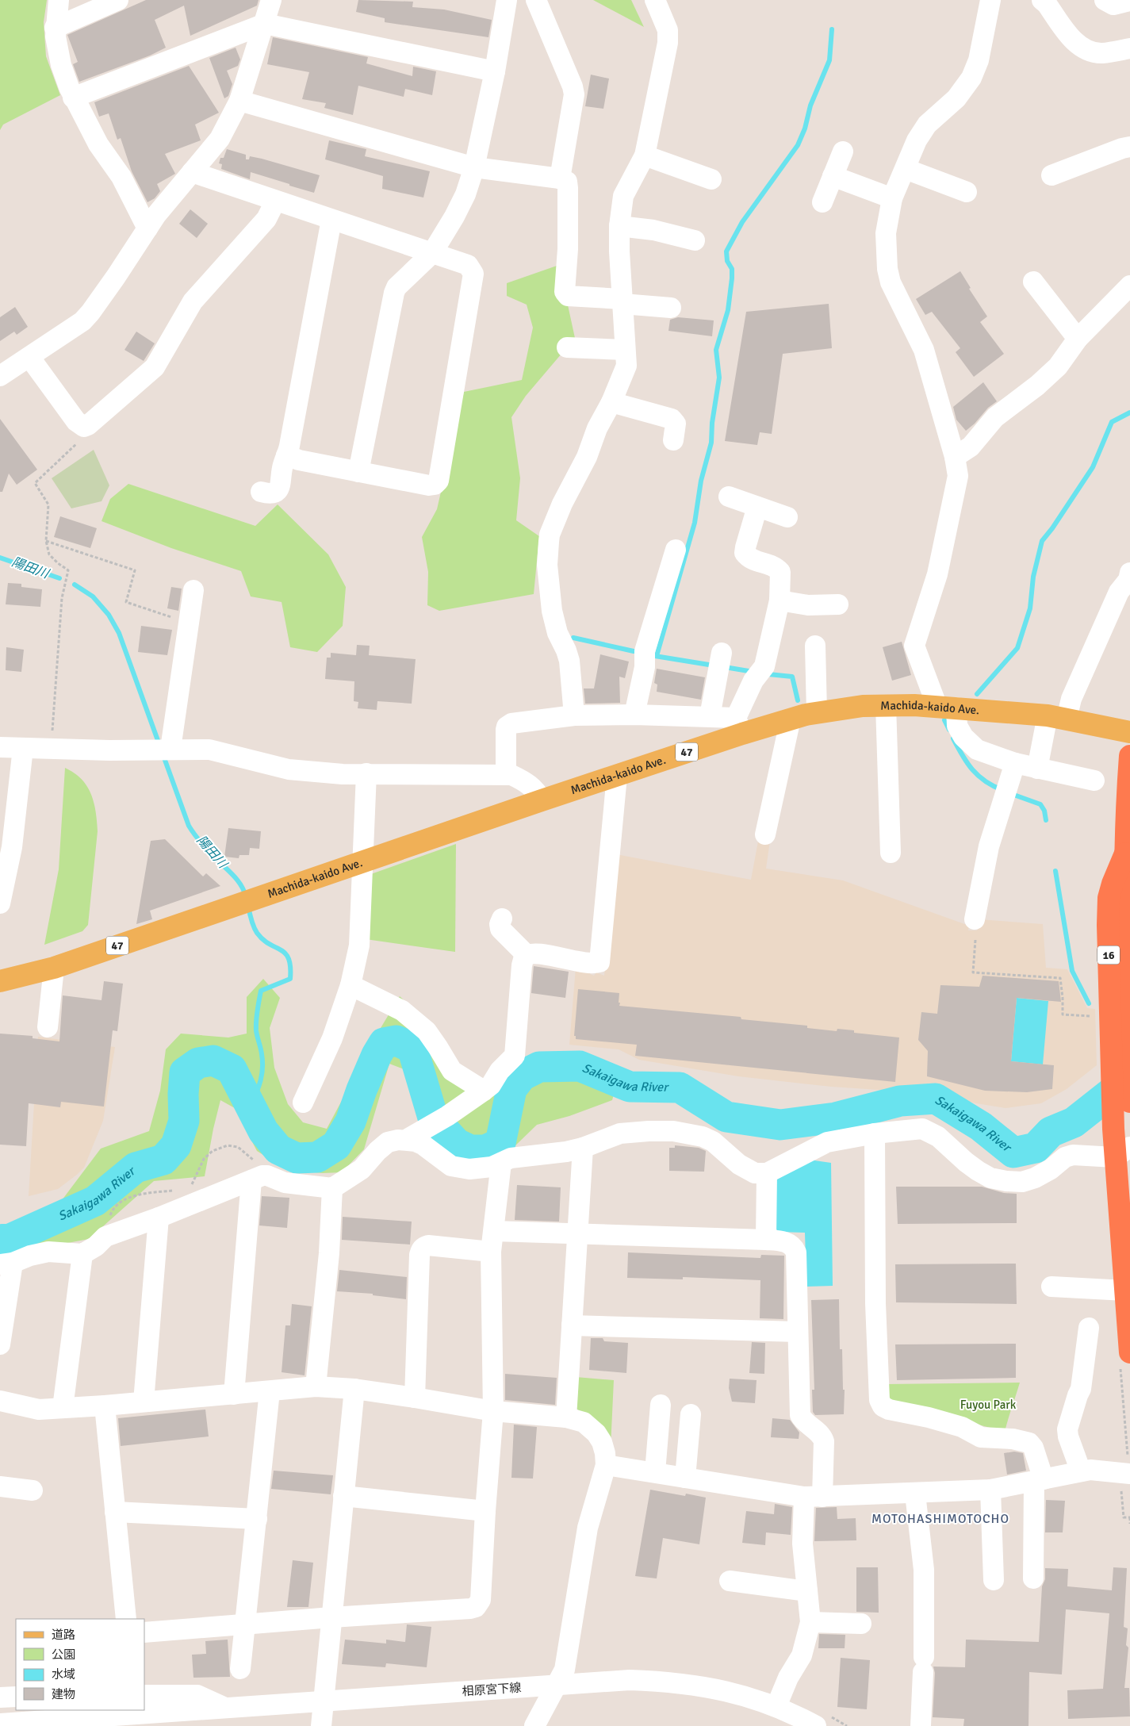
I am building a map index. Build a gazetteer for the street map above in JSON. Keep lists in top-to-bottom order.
{
  "streets": {
    "highway": ["16"],
    "main road": ["Machida-kaido Ave.", "47"],
    "street": ["相原宮下線"]
  },
  "crossings": [
    ["Machida-kaido Ave.", "47"]
  ],
  "districts": ["MOTOHASHIMOTOCHO"],
  "water": ["陽田川", "Sakaigawa River"],
  "parks": ["Fuyou Park"],
  "legend": [
    "道路",
    "公園",
    "水域",
    "建物"
  ]
}
